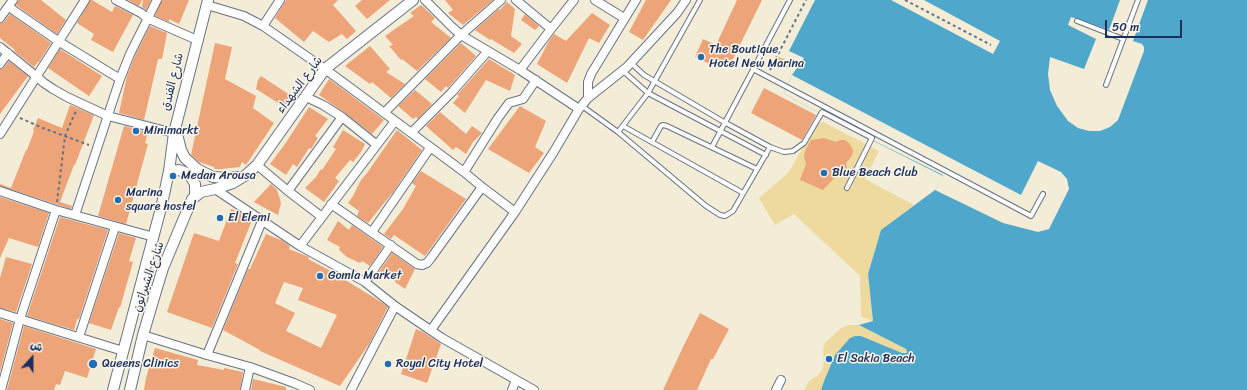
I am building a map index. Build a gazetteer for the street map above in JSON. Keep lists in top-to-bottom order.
{
  "streets": {
    "street": ["شارع الفندق", "شارع الشهداء", "شارع الشيراتون"]
  },
  "crossings": [
    ["شارع الفندق", "شارع الشيراتون"]
  ],
  "places": [
    "The Boutique Hotel New Marina",
    "Minimarkt",
    "Blue Beach Club",
    "Medan Arousa",
    "Marina square hostel",
    "El Elemi",
    "Gomla Market",
    "El Sakia Beach",
    "Queens Clinics",
    "Royal City Hotel"
  ],
  "scale_bar": "50 m",
  "north": "top"
}
